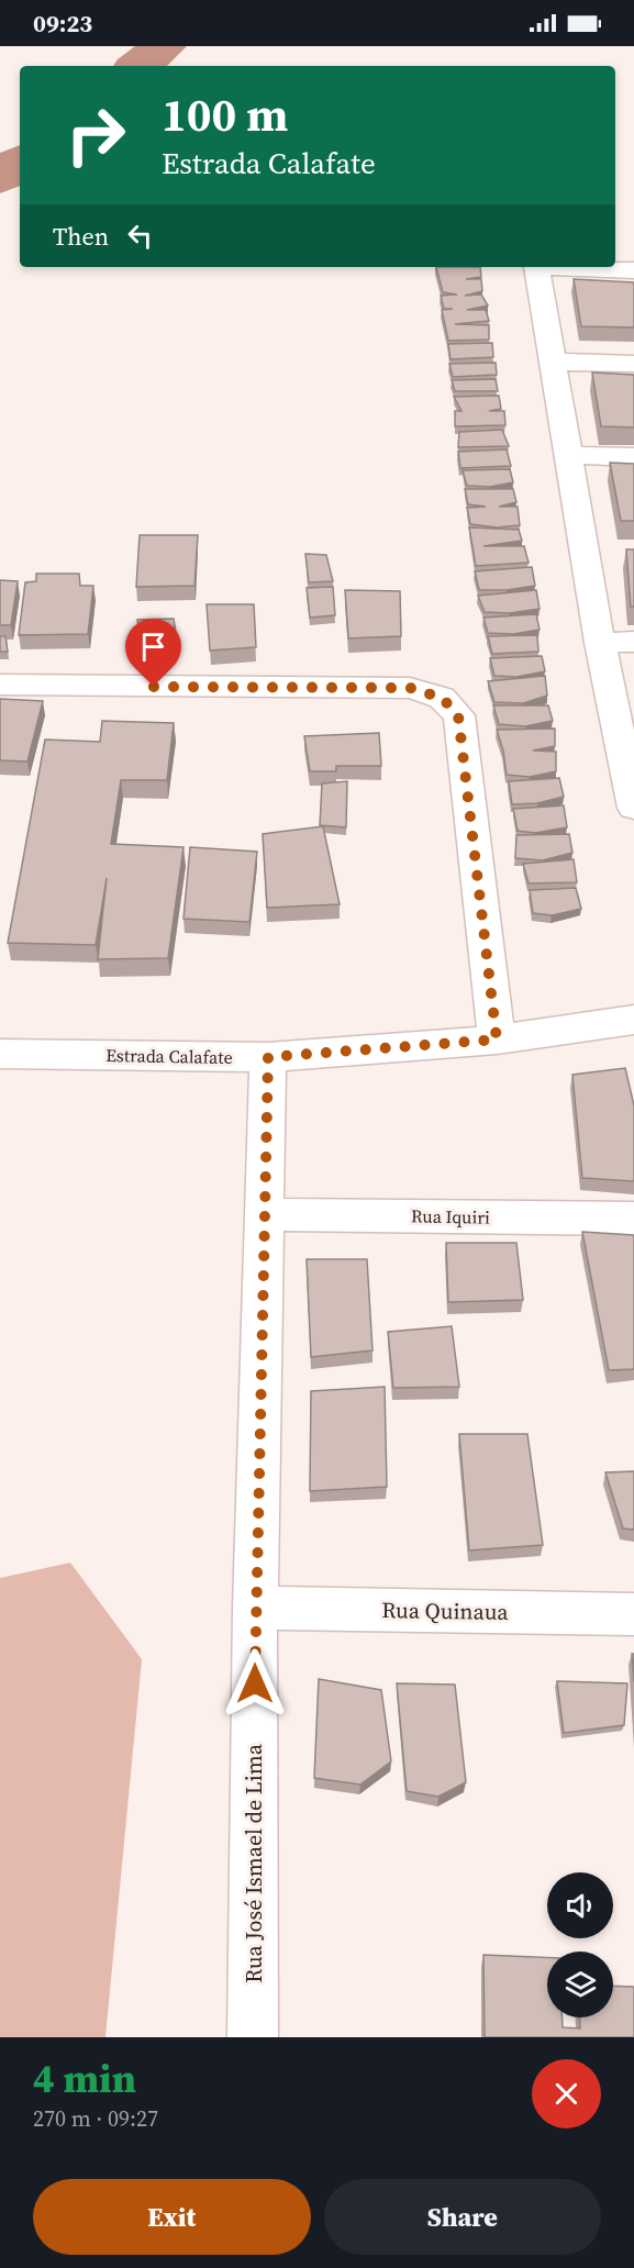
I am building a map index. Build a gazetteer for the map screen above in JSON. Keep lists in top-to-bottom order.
{
  "streets": {
    "street": [
      "Estrada Calafate",
      "Rua Iquiri",
      "Rua Quinaua",
      "Rua José Ismael de Lima"
    ]
  },
  "crossings": [
    ["Estrada Calafate", "Rua José Ismael de Lima"],
    ["Rua Iquiri", "Rua José Ismael de Lima"],
    ["Rua Quinaua", "Rua José Ismael de Lima"]
  ],
  "page": {
    "status": "09:23",
    "turn": ["100 m", "Estrada Calafate"],
    "then": "Then",
    "heading": ["4 min", "270 m · 09:27"],
    "buttons": ["Exit", "Share"]
  }
}
